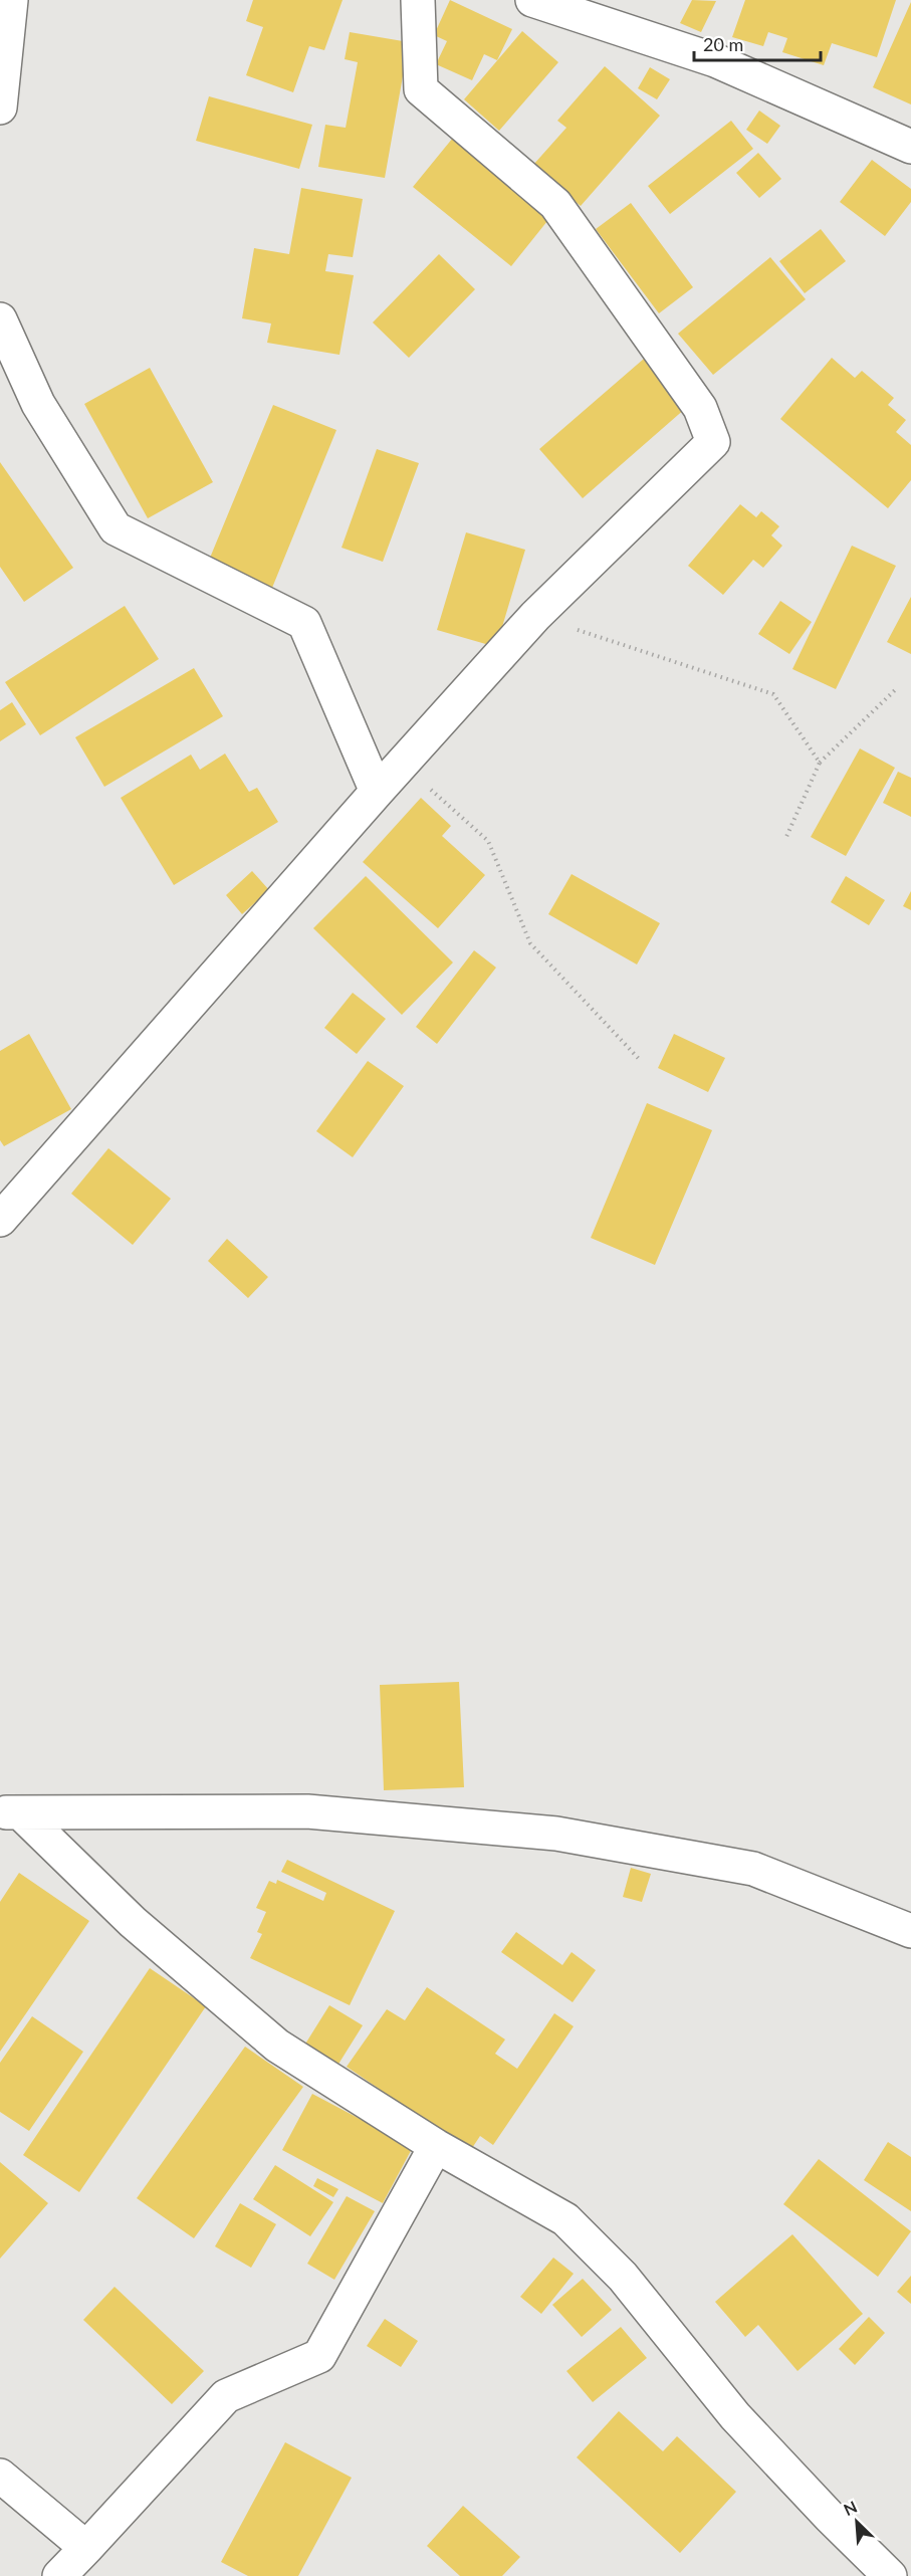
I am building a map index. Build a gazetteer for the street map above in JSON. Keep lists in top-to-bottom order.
{
  "scale_bar": "20 m",
  "north": "top left"
}
